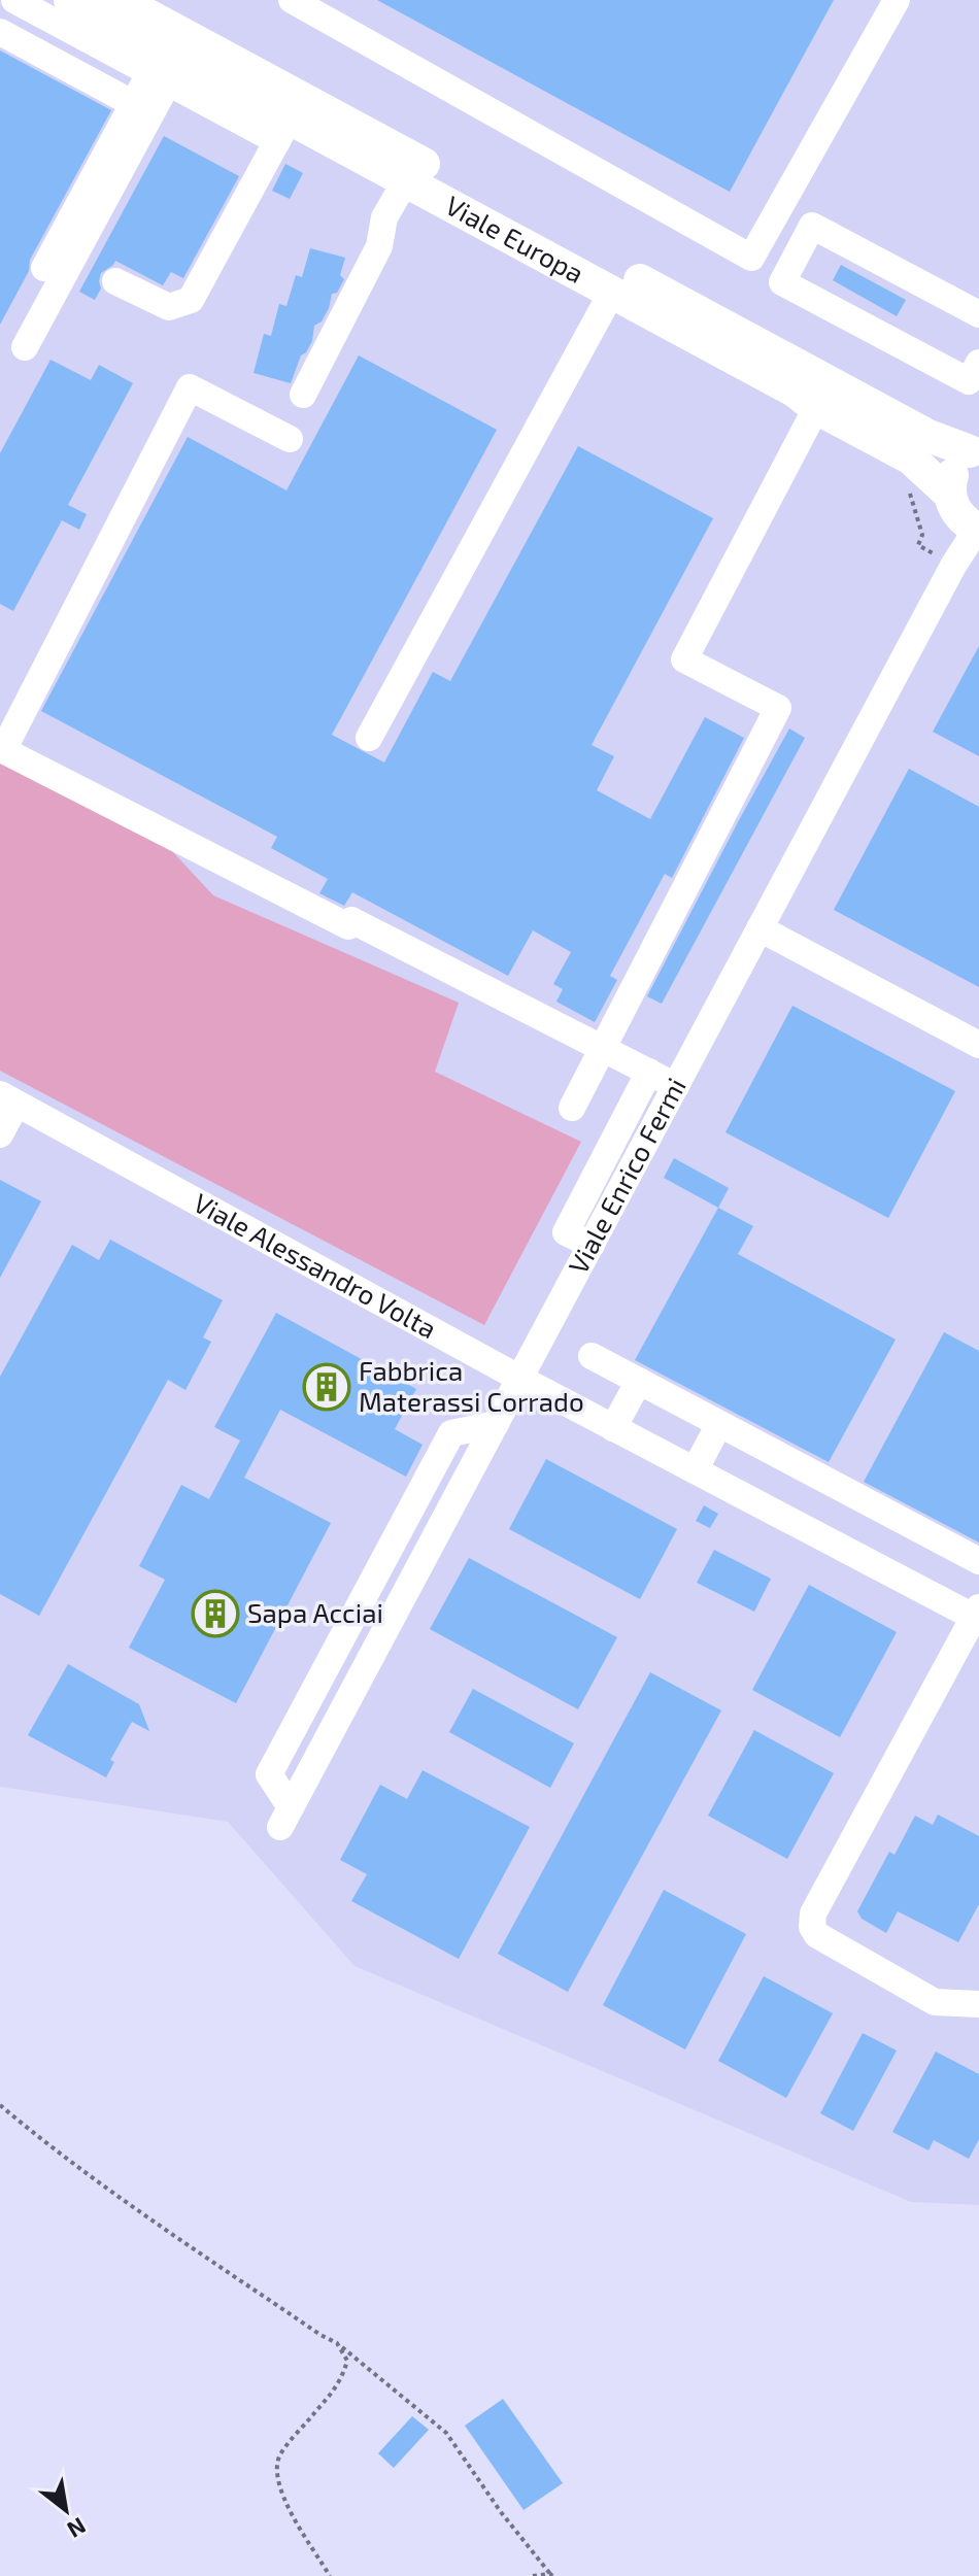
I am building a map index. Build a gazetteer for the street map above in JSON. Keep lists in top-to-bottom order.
{
  "streets": {
    "main road": ["Viale Europa"],
    "street": ["Viale Enrico Fermi", "Viale Alessandro Volta"]
  },
  "crossings": [
    ["Viale Europa", "Viale Enrico Fermi"],
    ["Viale Enrico Fermi", "Viale Alessandro Volta"]
  ],
  "places": {
    "building": ["Fabbrica Materassi Corrado", "Sapa Acciai"]
  },
  "north": "bottom right"
}
